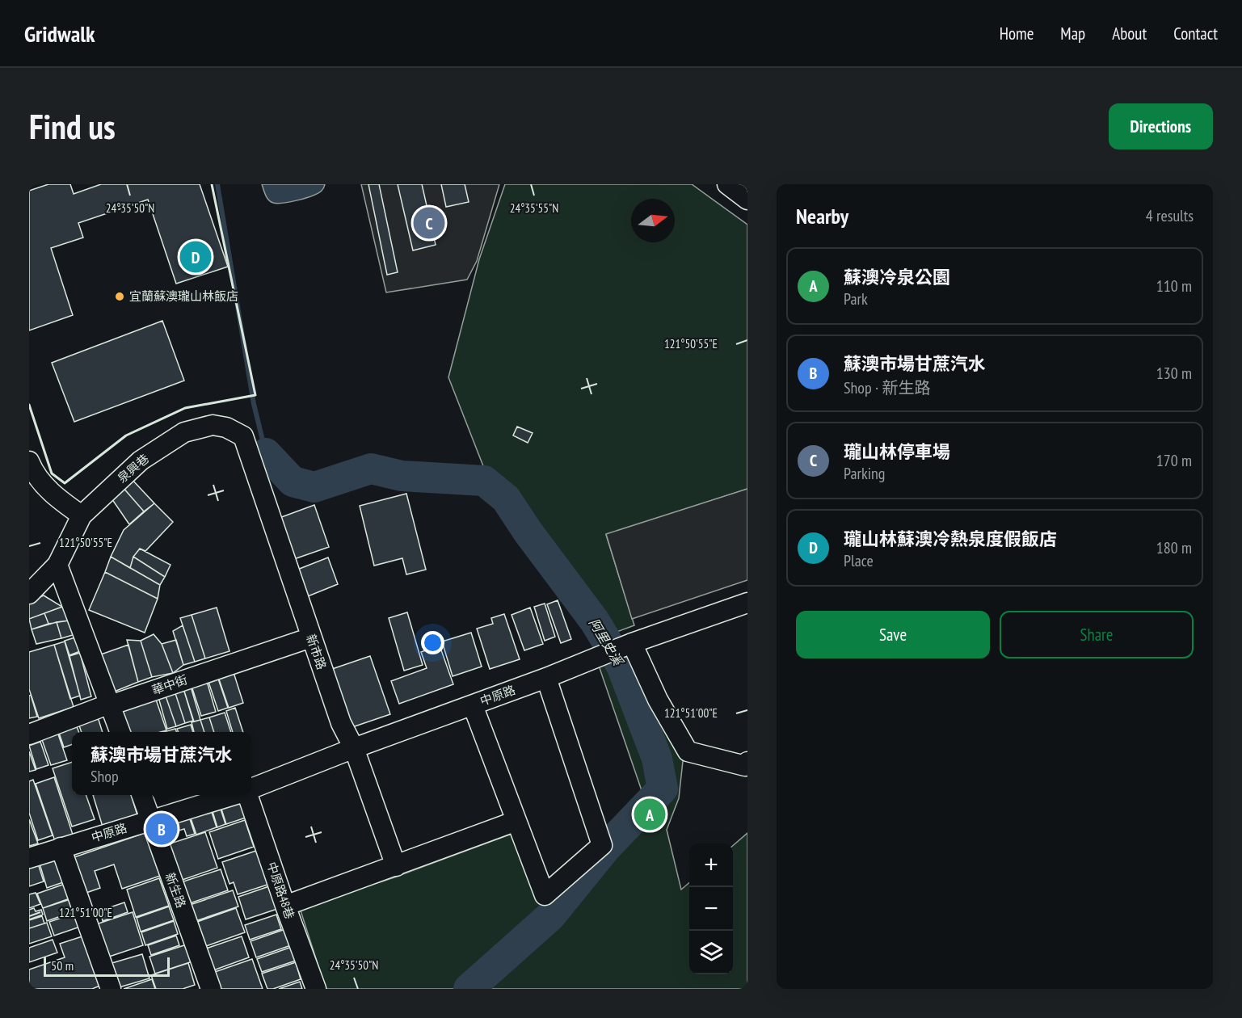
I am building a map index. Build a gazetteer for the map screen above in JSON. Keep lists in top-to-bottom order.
{
  "streets": {
    "street": [
      "泉興巷",
      "新市路",
      "華中街",
      "中原路",
      "新生路",
      "中原路48巷"
    ]
  },
  "crossings": [
    ["泉興巷", "新市路"],
    ["新市路", "華中街"],
    ["新市路", "中原路"],
    ["中原路", "新生路"]
  ],
  "water": ["阿里史溪"],
  "places": ["宜蘭蘇澳瓏山林飯店"],
  "scale_bar": "50 m",
  "north": "right",
  "page": {
    "header": "Gridwalk",
    "nav": [
      "Home",
      "Map",
      "About",
      "Contact"
    ],
    "buttons": [
      "Directions",
      ["Save", "Share"]
    ],
    "title": "Find us",
    "heading": ["Nearby", "4 results"],
    "pins": [
      "C",
      "D",
      "A",
      "B"
    ],
    "list": [
      {
        "mark": "A",
        "name": "蘇澳冷泉公園",
        "note": "Park",
        "value": "110 m"
      },
      {
        "mark": "B",
        "name": "蘇澳市場甘蔗汽水",
        "note": "Shop · 新生路",
        "value": "130 m"
      },
      {
        "mark": "C",
        "name": "瓏山林停車場",
        "note": "Parking",
        "value": "170 m"
      },
      {
        "mark": "D",
        "name": "瓏山林蘇澳冷熱泉度假飯店",
        "note": "Place",
        "value": "180 m"
      }
    ],
    "popup": ["蘇澳市場甘蔗汽水", "Shop"],
    "map_buttons": ["+", "−"],
    "scale": "50 m"
  },
  "coordinates": [
    "24°35'50\"N",
    "24°35'55\"N",
    "121°50'55\"E",
    "121°51'00\"E"
  ]
}
